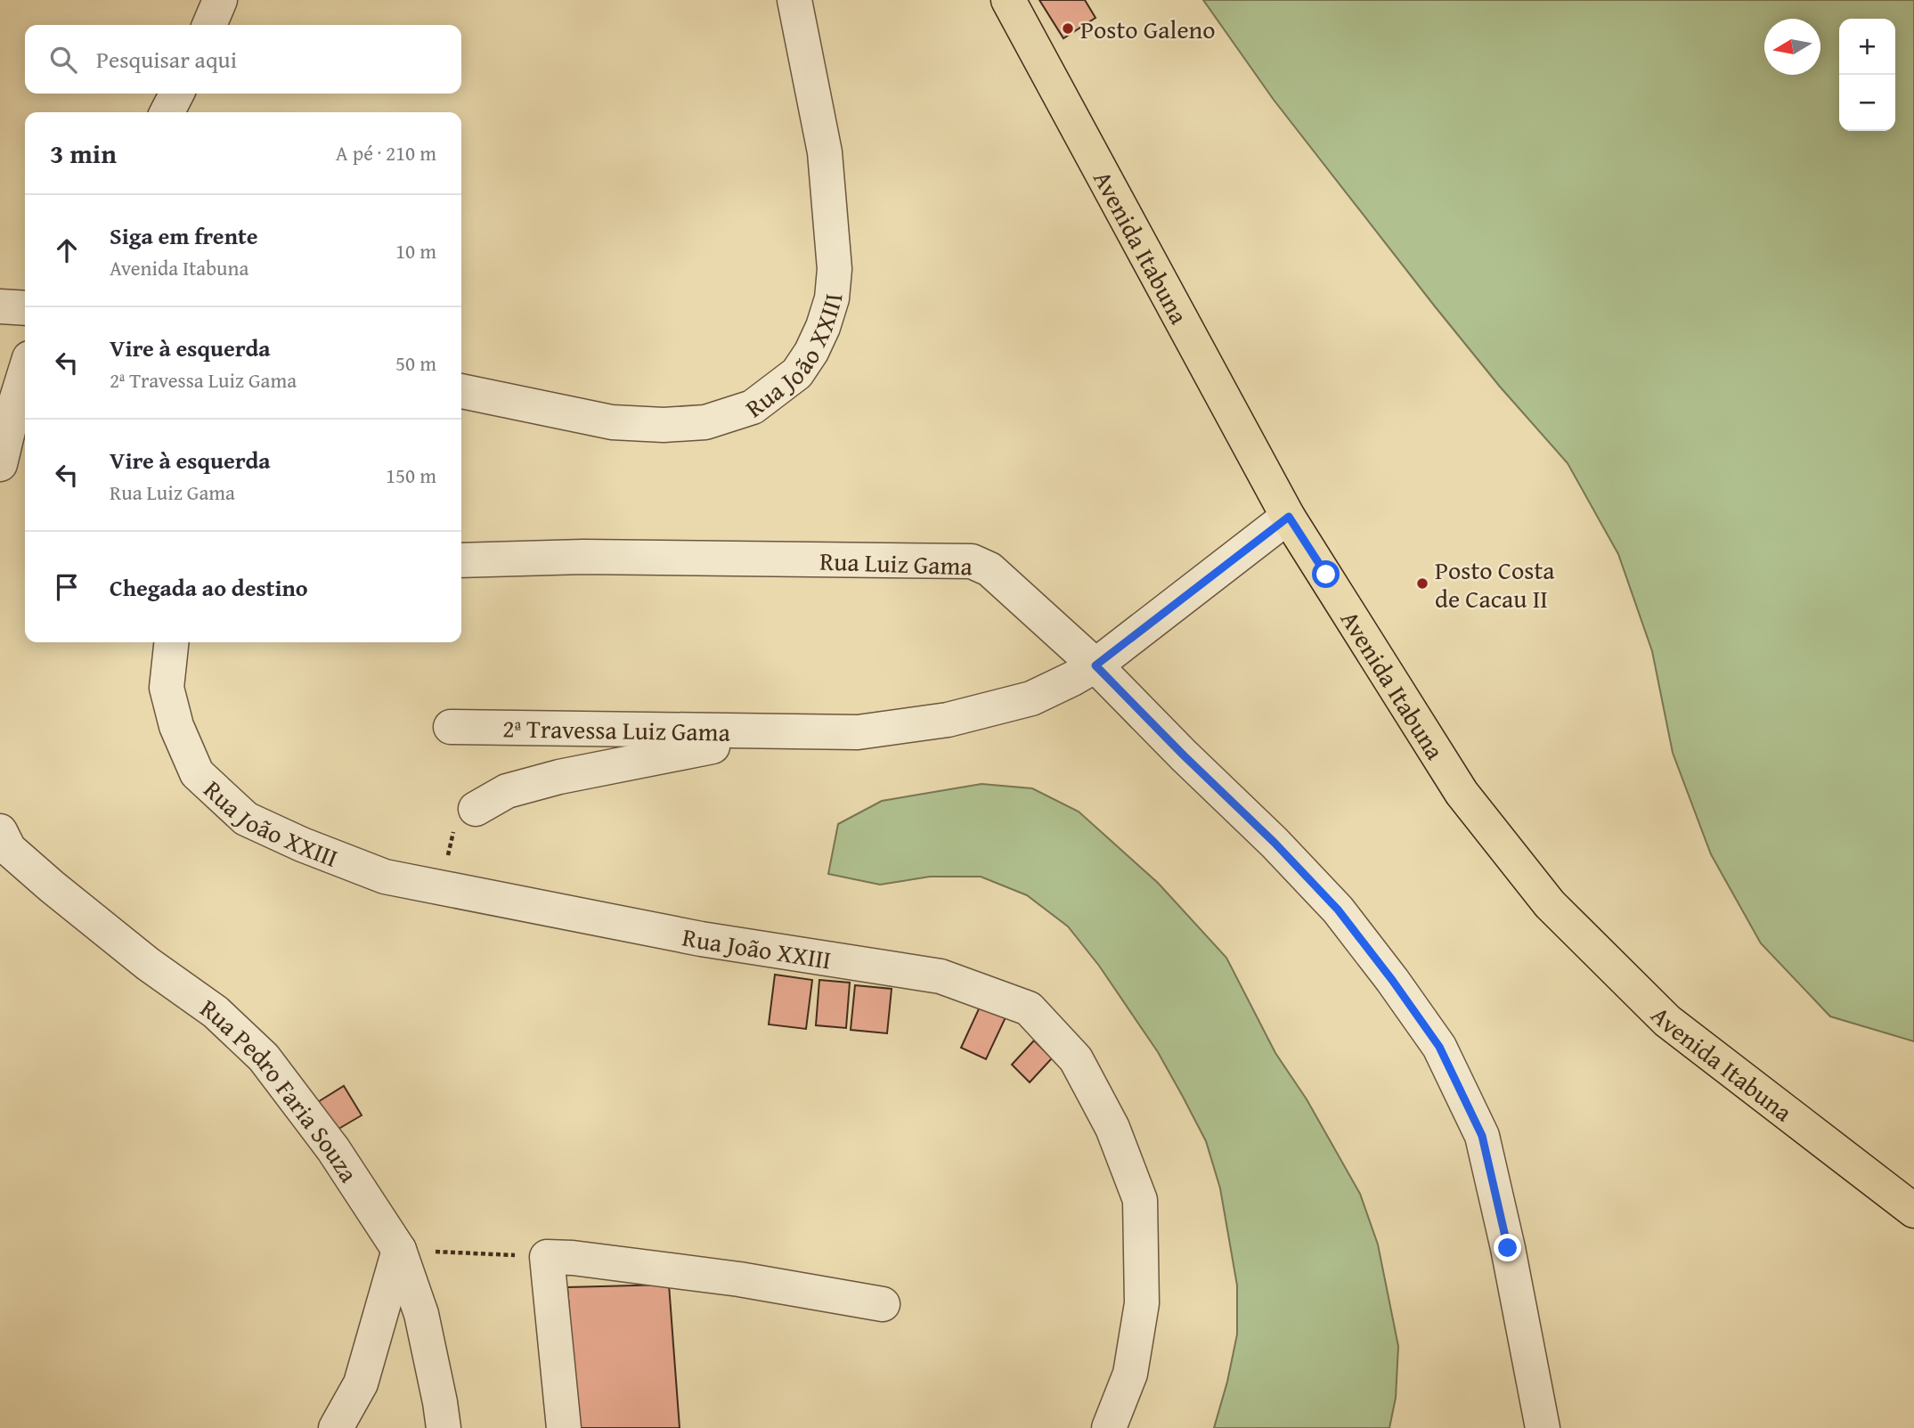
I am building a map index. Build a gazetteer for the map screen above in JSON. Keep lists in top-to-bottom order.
{
  "streets": {
    "main road": ["Avenida Itabuna"],
    "street": [
      "Rua João XXIII",
      "Rua Luiz Gama",
      "2ª Travessa Luiz Gama",
      "Rua Pedro Faria Souza"
    ]
  },
  "crossings": [
    ["Avenida Itabuna", "2ª Travessa Luiz Gama"],
    ["Rua Luiz Gama", "2ª Travessa Luiz Gama"]
  ],
  "places": ["Posto Galeno", "Posto Costa de Cacau II"],
  "north": "left",
  "page": {
    "map_buttons": ["+", "−"],
    "search": "Pesquisar aqui",
    "heading": ["3 min", "A pé · 210 m"],
    "list": [
      ["Siga em frente", "Avenida Itabuna", "10 m"],
      ["Vire à esquerda", "2ª Travessa Luiz Gama", "50 m"],
      ["Vire à esquerda", "Rua Luiz Gama", "150 m"],
      "Chegada ao destino"
    ]
  }
}
